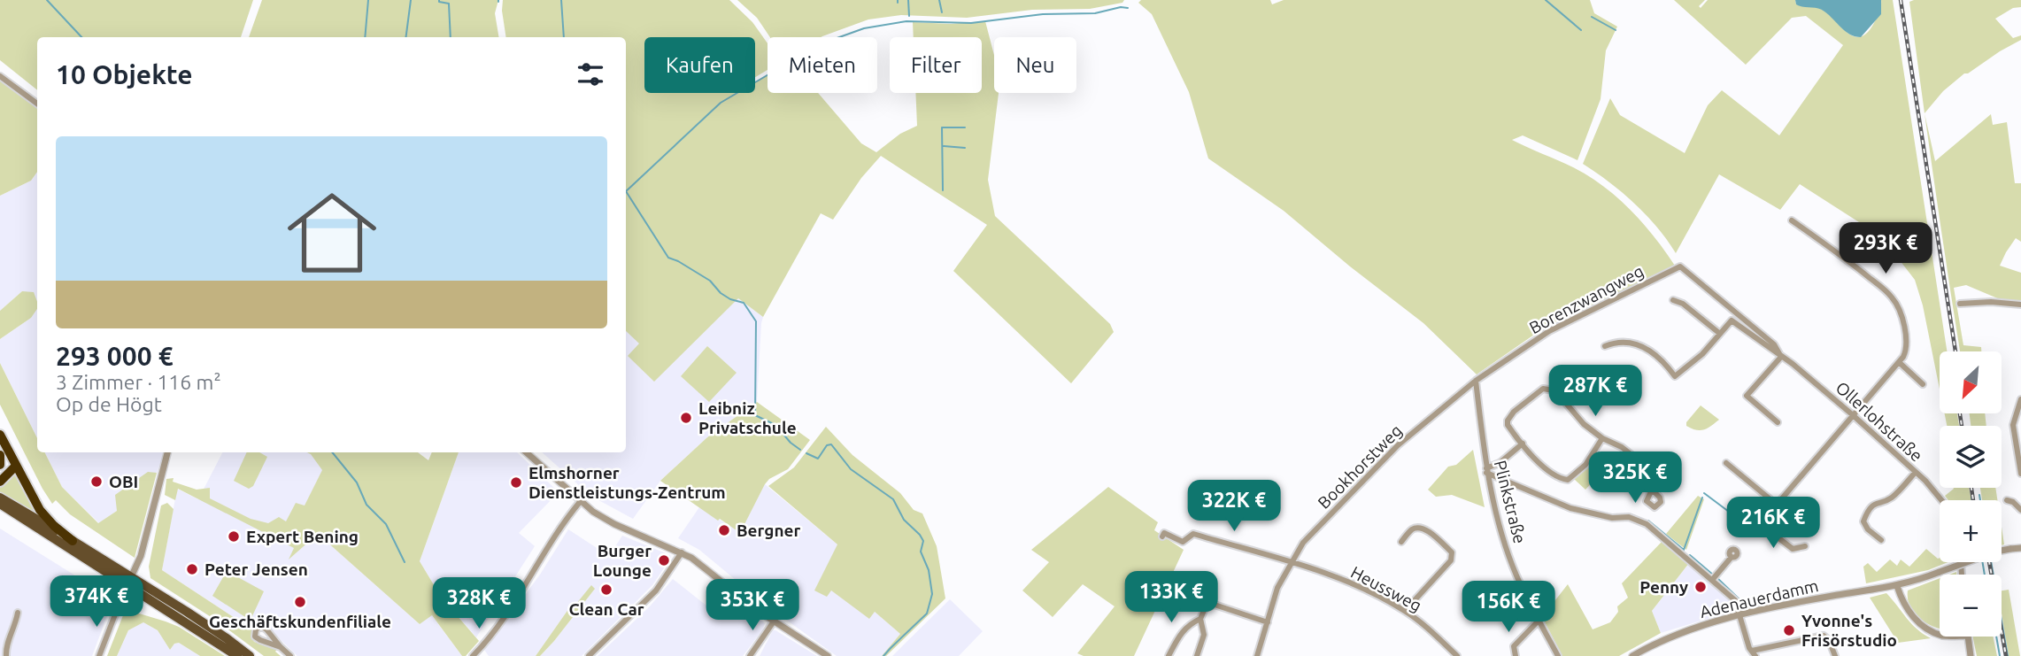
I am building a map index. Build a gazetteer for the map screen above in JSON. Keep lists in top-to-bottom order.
{
  "streets": {
    "street": [
      "Borenzwangweg",
      "Ollerlohstraße",
      "Bookhorstweg",
      "Plinkstraße",
      "Heussweg",
      "Adenauerdamm"
    ]
  },
  "crossings": [
    ["Borenzwangweg", "Ollerlohstraße"],
    ["Borenzwangweg", "Bookhorstweg"],
    ["Borenzwangweg", "Plinkstraße"],
    ["Bookhorstweg", "Plinkstraße"],
    ["Bookhorstweg", "Heussweg"]
  ],
  "places": [
    "Leibniz Privatschule",
    "OBI",
    "Elmshorner Dienstleistungs-Zentrum",
    "Bergner",
    "Expert Bening",
    "Burger Lounge",
    "Peter Jensen",
    "Penny",
    "Clean Car",
    "Geschäftskundenfiliale",
    "Yvonne's Frisörstudio"
  ],
  "north": "bottom left",
  "page": {
    "chip": [
      "Kaufen",
      "Mieten",
      "Filter",
      "Neu"
    ],
    "heading": "10 Objekte",
    "list": [
      {
        "name": "293 000 €",
        "note": "3 Zimmer · 116 m² · Op de Högt"
      }
    ],
    "price": [
      "293K €",
      "287K €",
      "325K €",
      "322K €",
      "216K €",
      "133K €",
      "374K €",
      "328K €",
      "353K €",
      "156K €"
    ],
    "map_buttons": ["+", "−"]
  }
}
